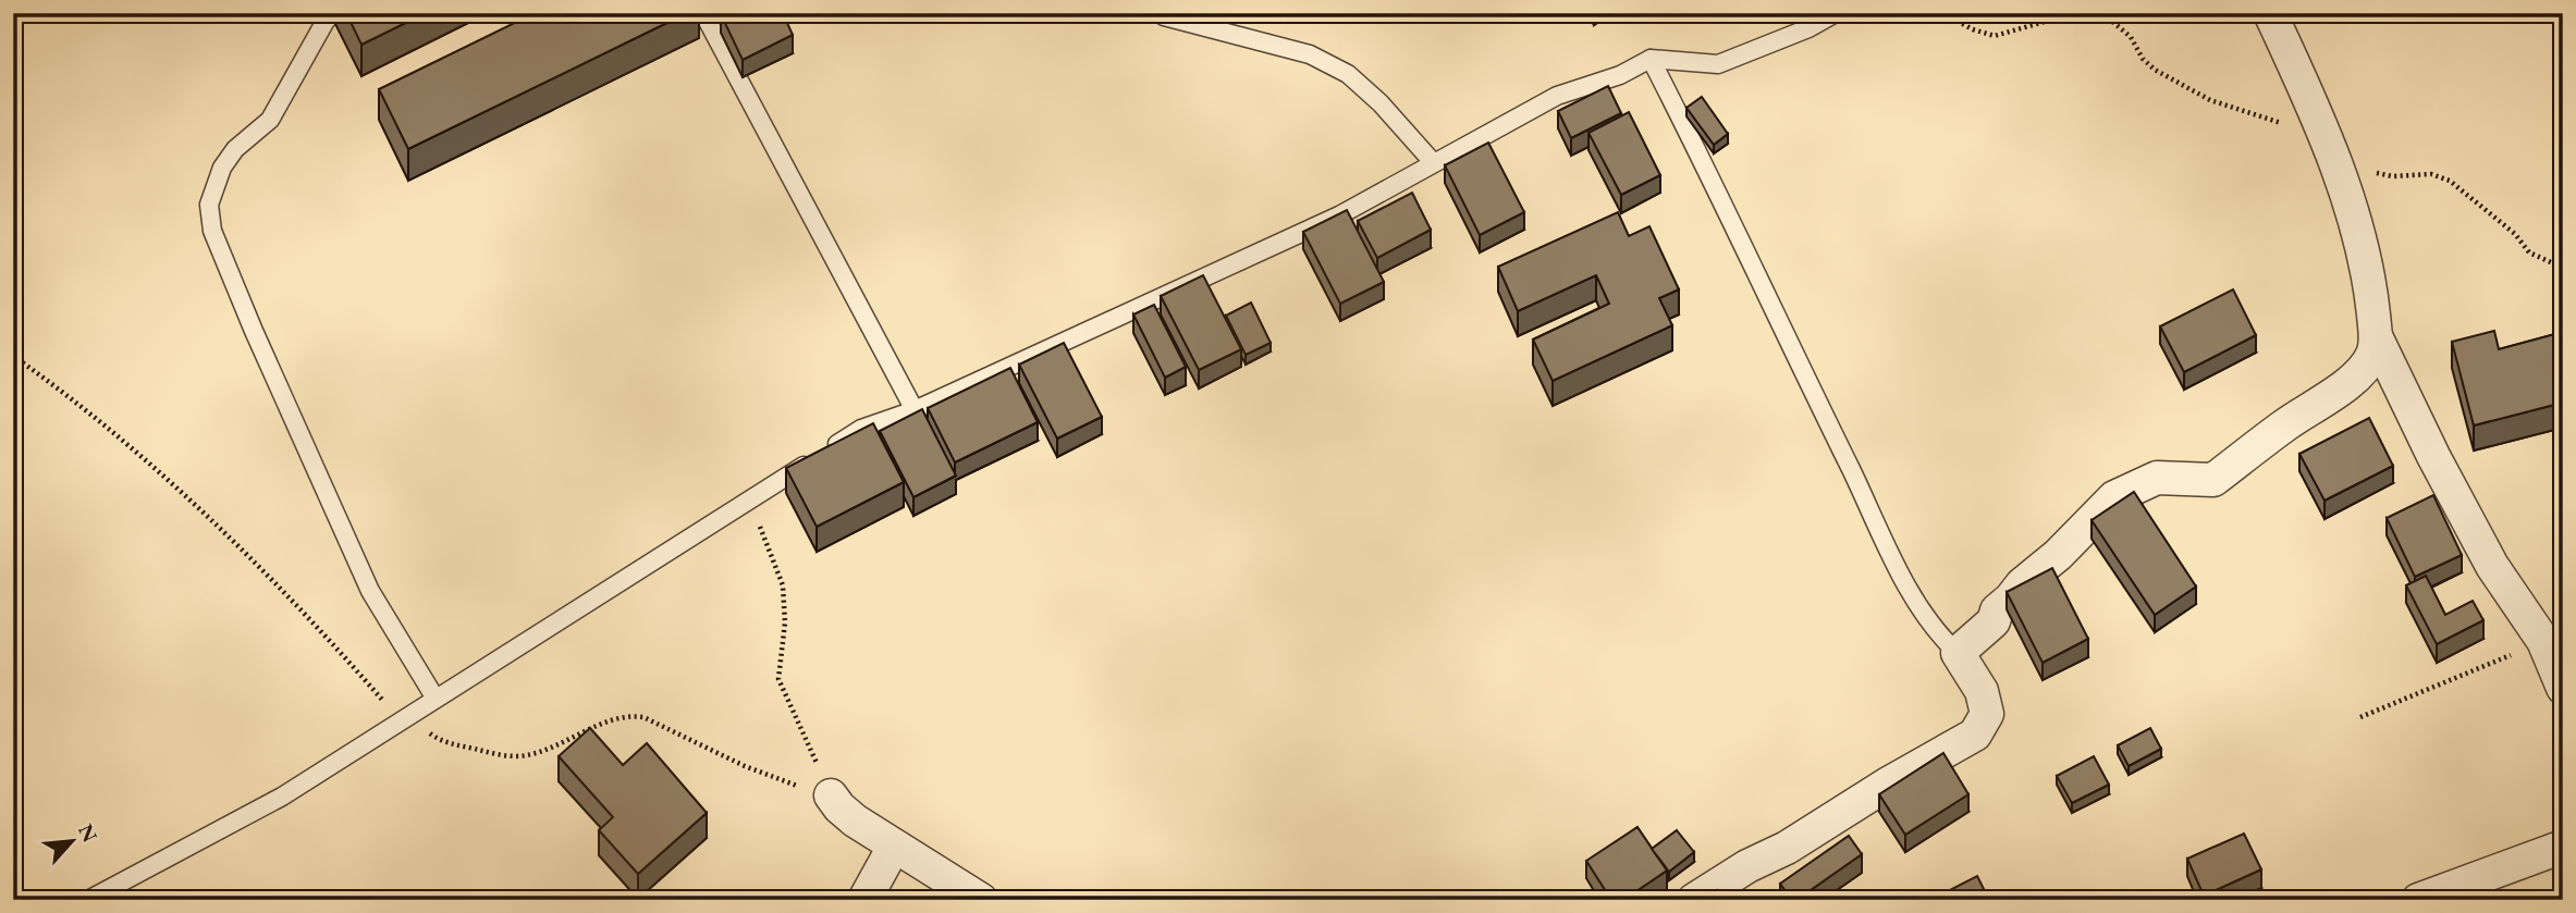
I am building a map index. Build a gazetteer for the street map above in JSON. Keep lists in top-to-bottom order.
{
  "north": "top right"
}
